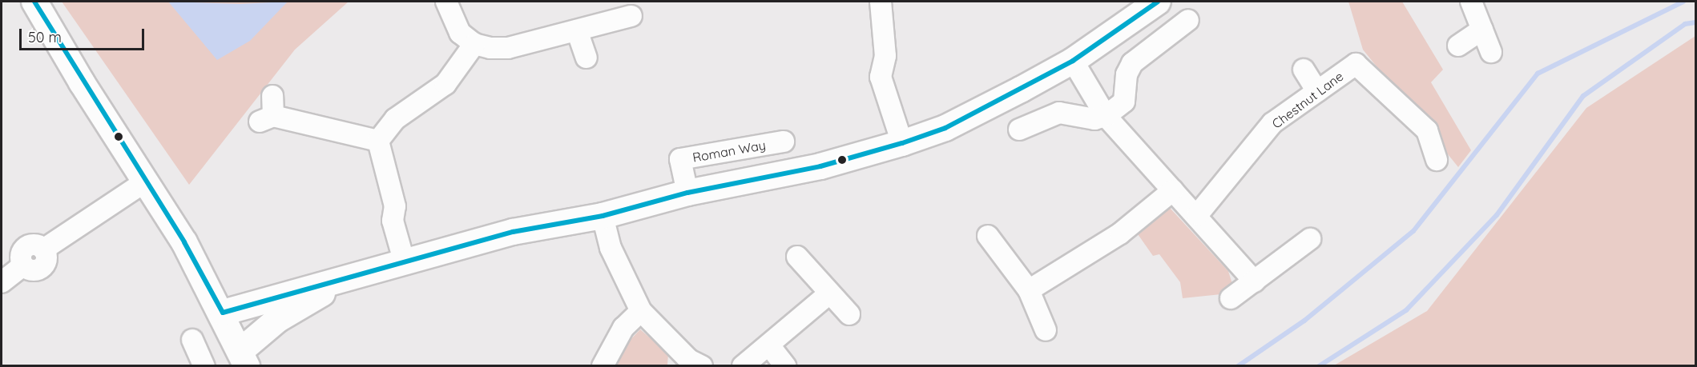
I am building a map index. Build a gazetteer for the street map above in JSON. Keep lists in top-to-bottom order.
{
  "streets": {
    "street": ["Chestnut Lane", "Roman Way"]
  },
  "scale_bar": "50 m"
}
